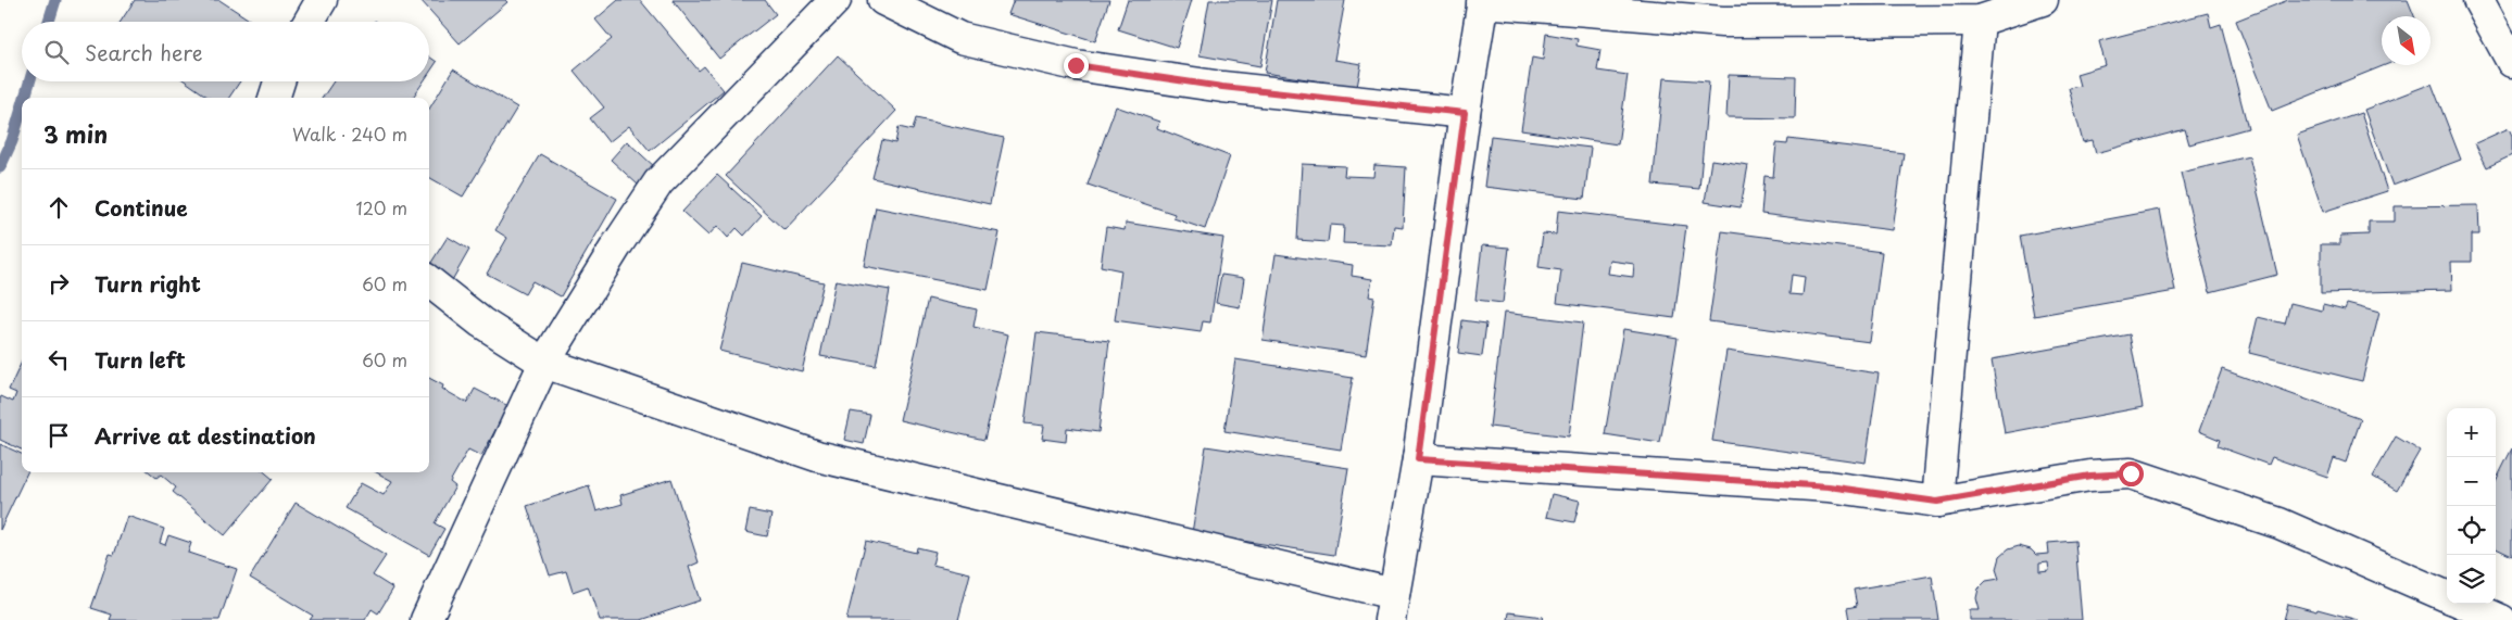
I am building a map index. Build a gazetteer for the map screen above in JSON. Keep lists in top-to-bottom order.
{
  "north": "bottom right",
  "page": {
    "search": "Search here",
    "heading": ["3 min", "Walk · 240 m"],
    "list": [
      ["Continue", "120 m"],
      ["Turn right", "60 m"],
      ["Turn left", "60 m"],
      "Arrive at destination"
    ],
    "map_buttons": ["+", "−"]
  }
}
